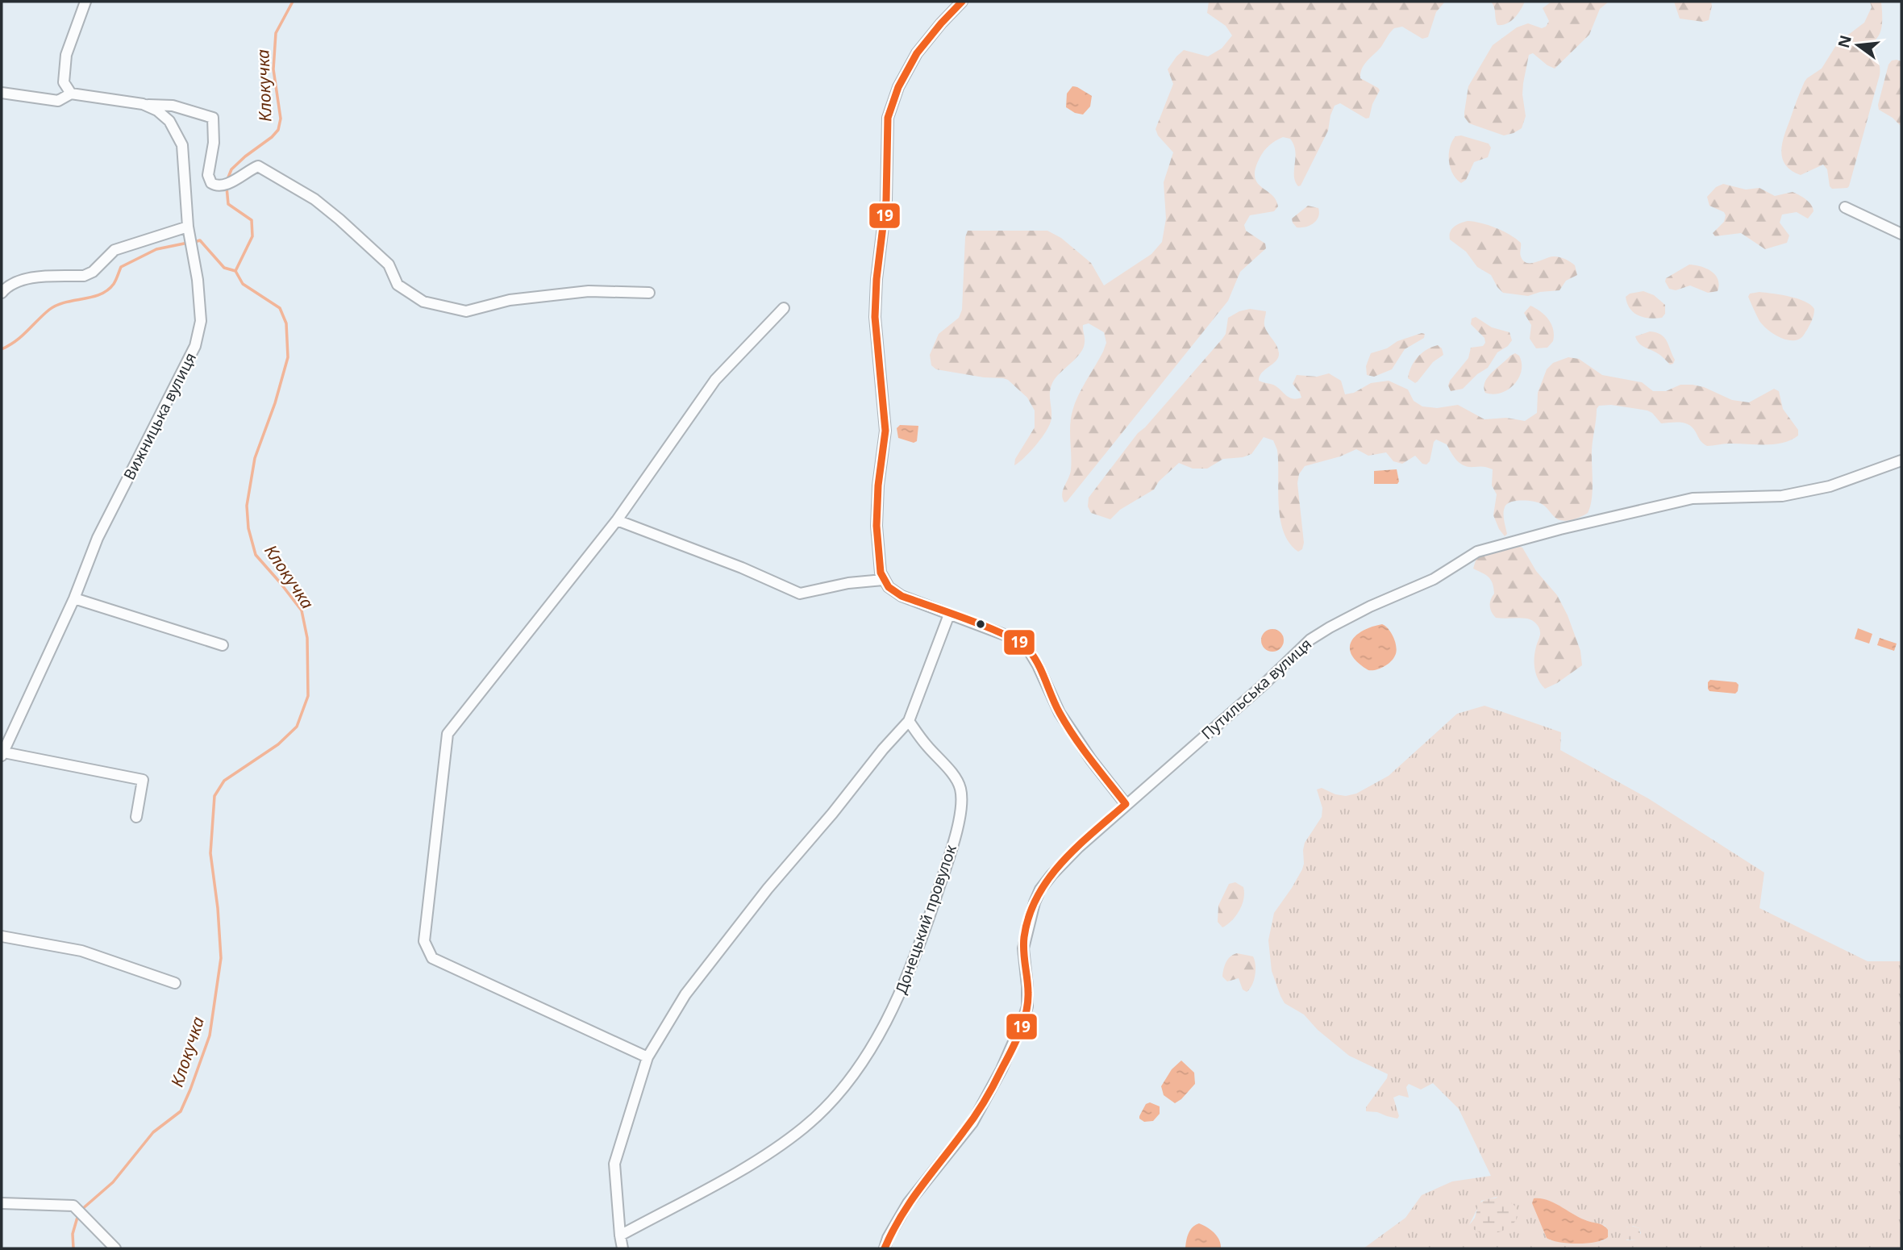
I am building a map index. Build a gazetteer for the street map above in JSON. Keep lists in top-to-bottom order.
{
  "streets": {
    "street": ["Вижницька вулиця", "Путильська вулиця", "Донецький провулок"]
  },
  "water": ["Клокучка"],
  "lines": ["transit line 19"],
  "north": "left"
}
